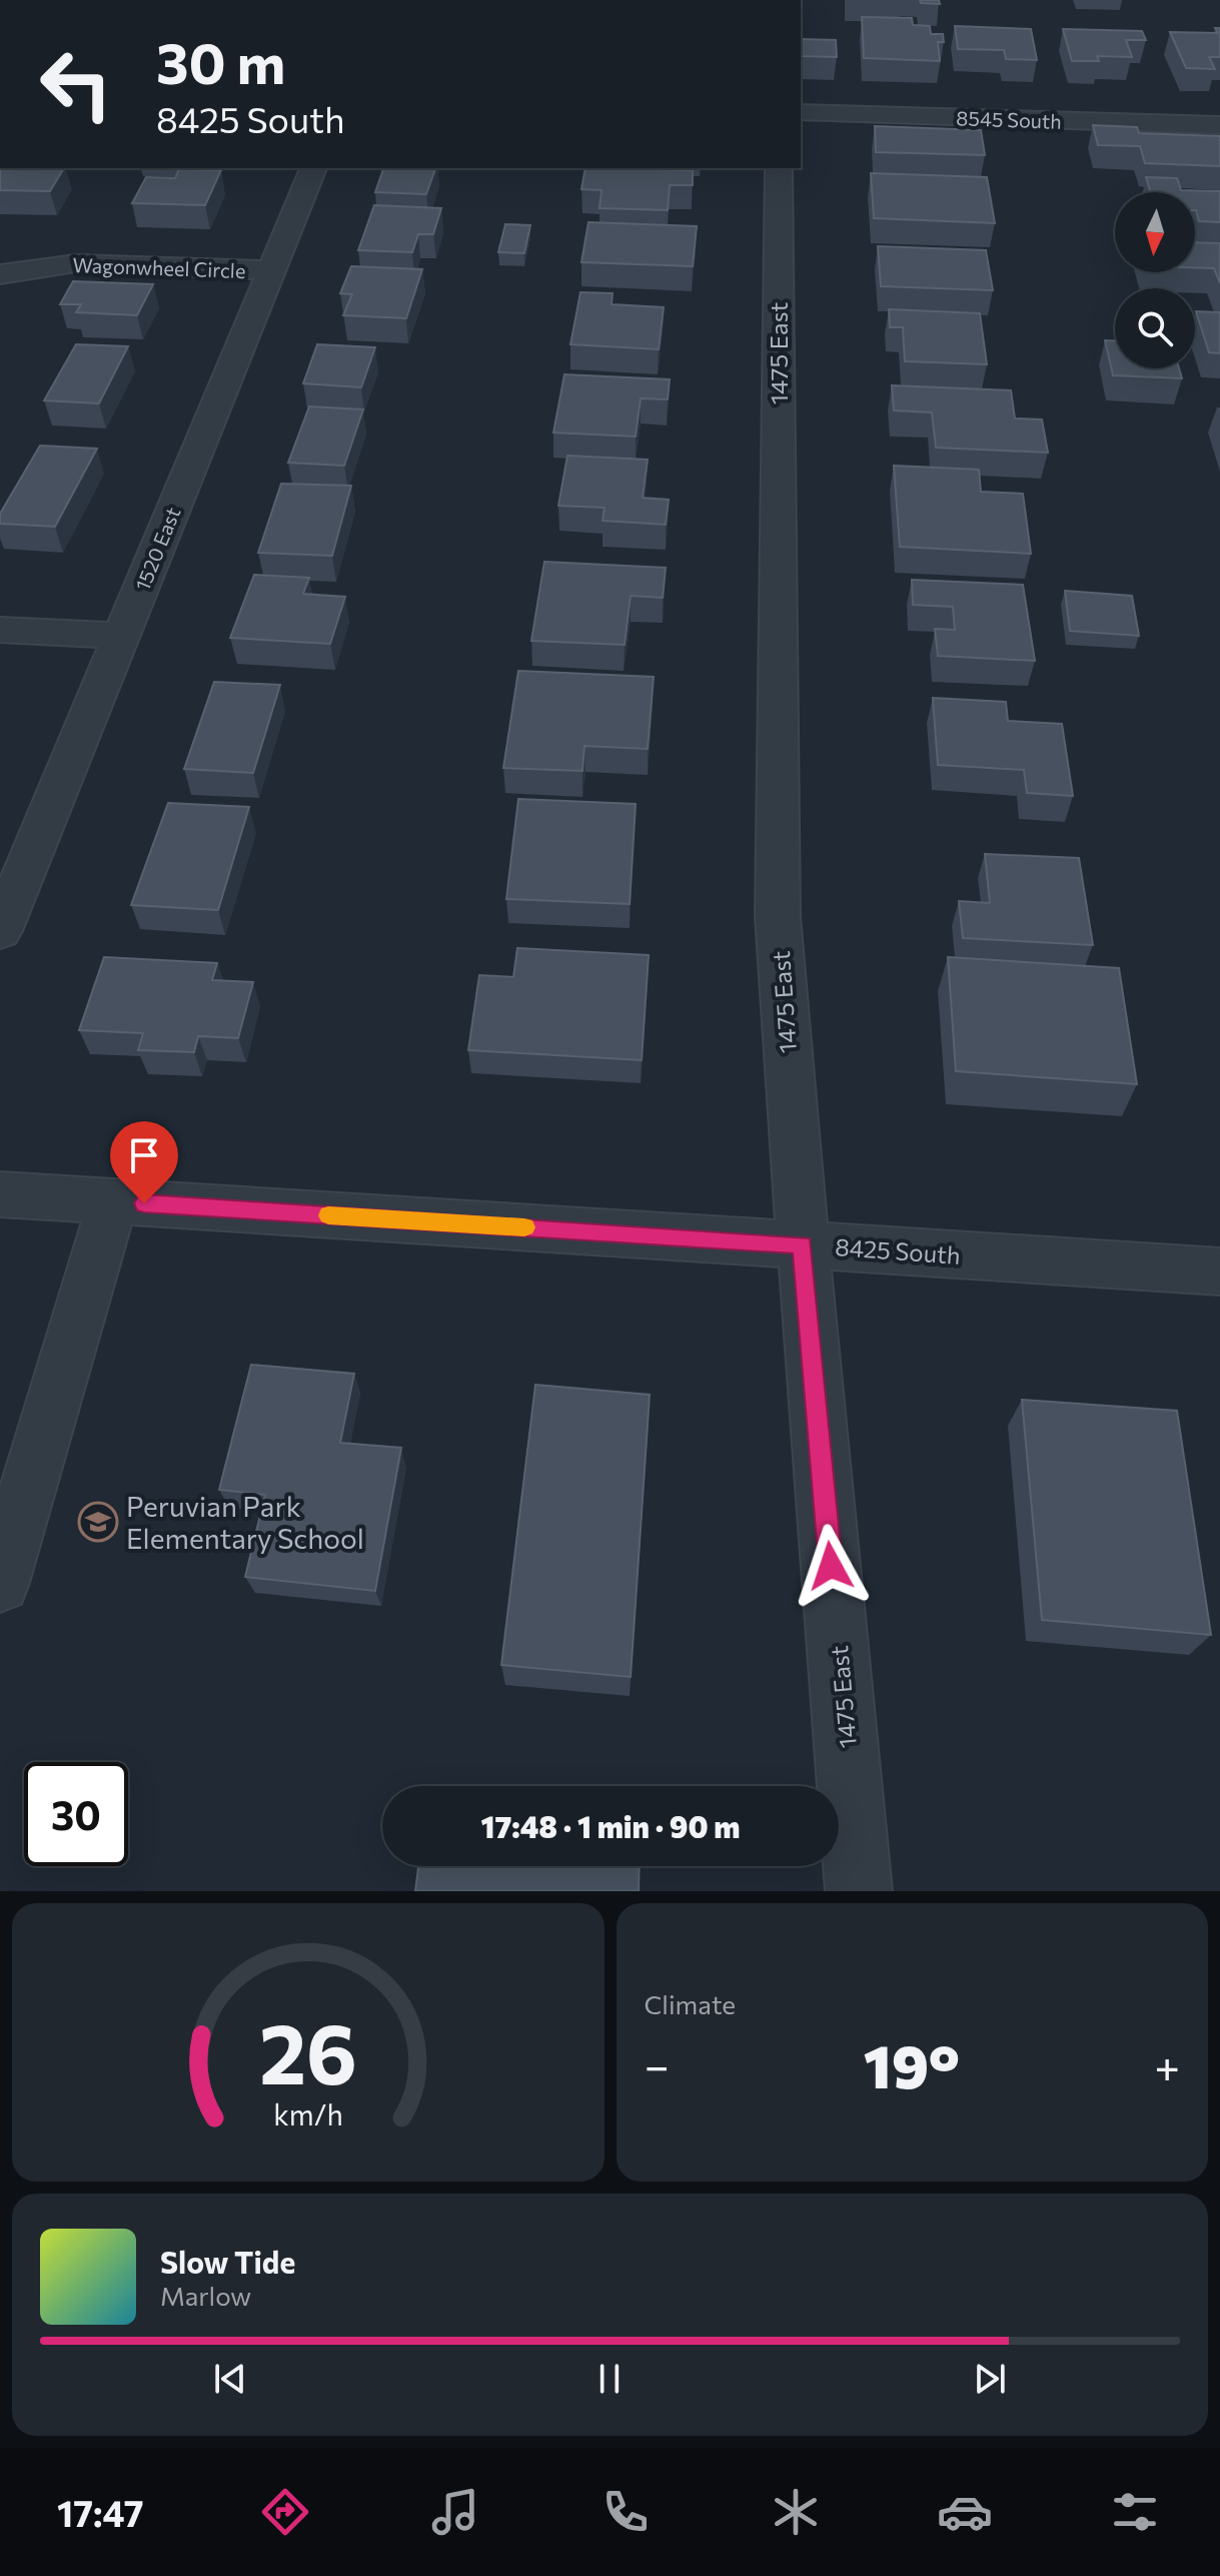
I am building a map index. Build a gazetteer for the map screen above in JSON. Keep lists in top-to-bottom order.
{
  "streets": {
    "street": [
      "8545 South",
      "Wagonwheel Circle",
      "1475 East",
      "1520 East",
      "8425 South"
    ]
  },
  "crossings": [
    ["Wagonwheel Circle", "1520 East"],
    ["1475 East", "8425 South"]
  ],
  "places": {
    "school or university": ["Peruvian Park Elementary School"]
  },
  "north": "bottom",
  "page": {
    "turn": ["30 m", "8425 South"],
    "limit": "30",
    "trip": "17:48 · 1 min · 90 m",
    "tile": "Climate",
    "heat": ["−", "19°", "+"],
    "song": ["Slow Tide", "Marlow"],
    "tabs": "17:47",
    "gauge": ["26", "km/h"]
  }
}
